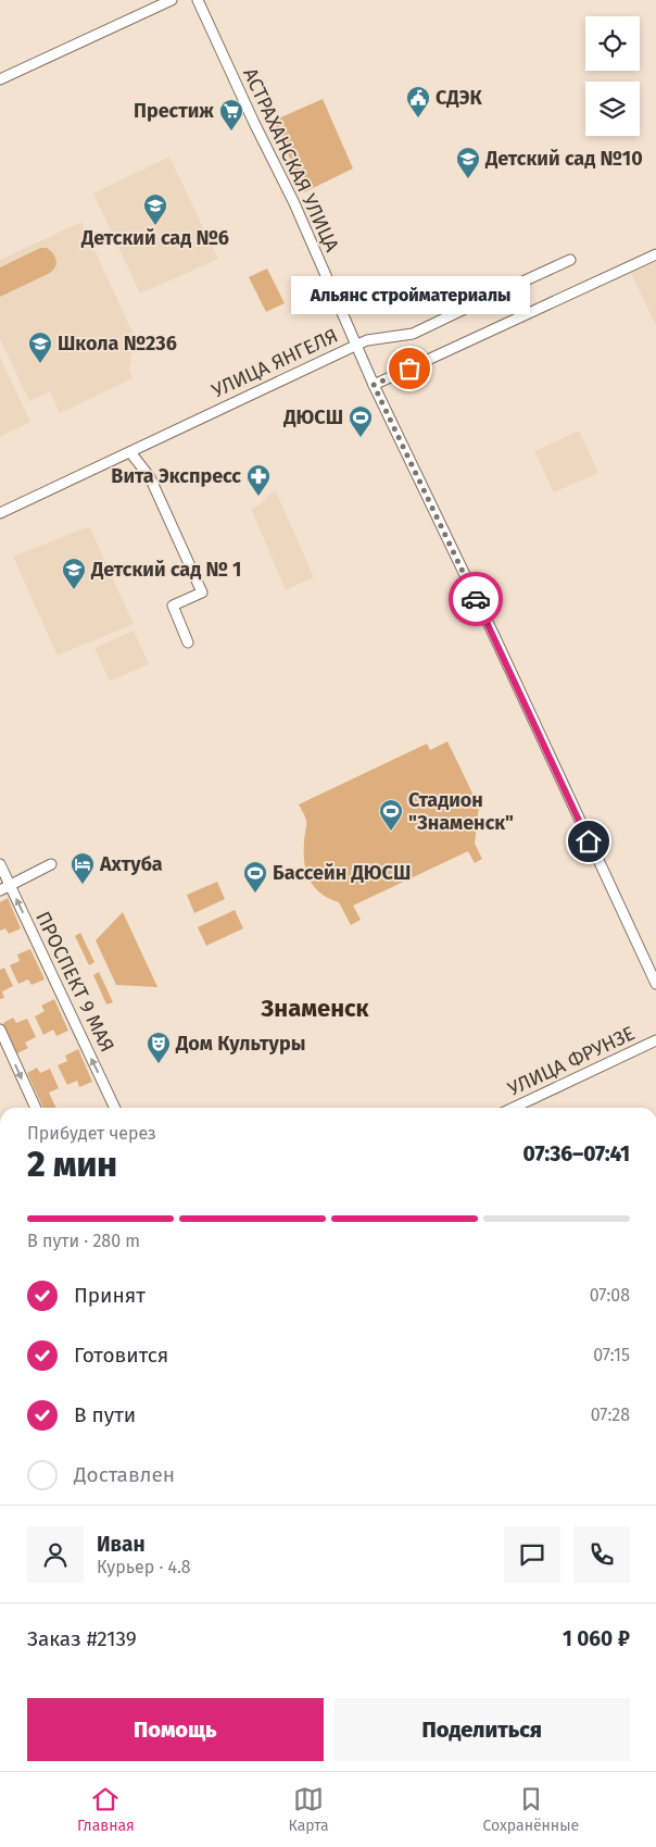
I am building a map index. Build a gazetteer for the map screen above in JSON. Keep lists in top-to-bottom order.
{
  "streets": {
    "street": [
      "АСТРАХАНСКАЯ УЛИЦА",
      "УЛИЦА ЯНГЕЛЯ",
      "ПРОСПЕКТ 9 МАЯ",
      "УЛИЦА ФРУНЗЕ"
    ]
  },
  "crossings": [
    ["АСТРАХАНСКАЯ УЛИЦА", "УЛИЦА ЯНГЕЛЯ"]
  ],
  "districts": ["Знаменск"],
  "places": {
    "public building": ["СДЭК"],
    "supermarket": ["Престиж"],
    "school or university": [
      "Детский сад №10",
      "Детский сад №6",
      "Школа №236",
      "Детский сад № 1"
    ],
    "other": ["Альянс стройматериалы"],
    "sports": ["ДЮСШ", "Стадион \"Знаменск\"", "Бассейн ДЮСШ"],
    "pharmacy": ["Вита Экспресс"],
    "hotel": ["Ахтуба"],
    "theatre": ["Дом Культуры"]
  },
  "page": {
    "bubble": "Альянс стройматериалы",
    "heading": ["2 мин", "Прибудет через", "07:36–07:41"],
    "panel": [
      "Иван",
      "Курьер · 4.8",
      "Заказ #2139",
      "1 060 ₽"
    ],
    "bar": "В пути · 280 m",
    "list": [
      ["Принят", "07:08"],
      ["Готовится", "07:15"],
      ["В пути", "07:28"],
      "Доставлен"
    ],
    "buttons": ["Помощь", "Поделиться"],
    "tabs": ["Главная", "Карта", "Сохранённые"]
  }
}
